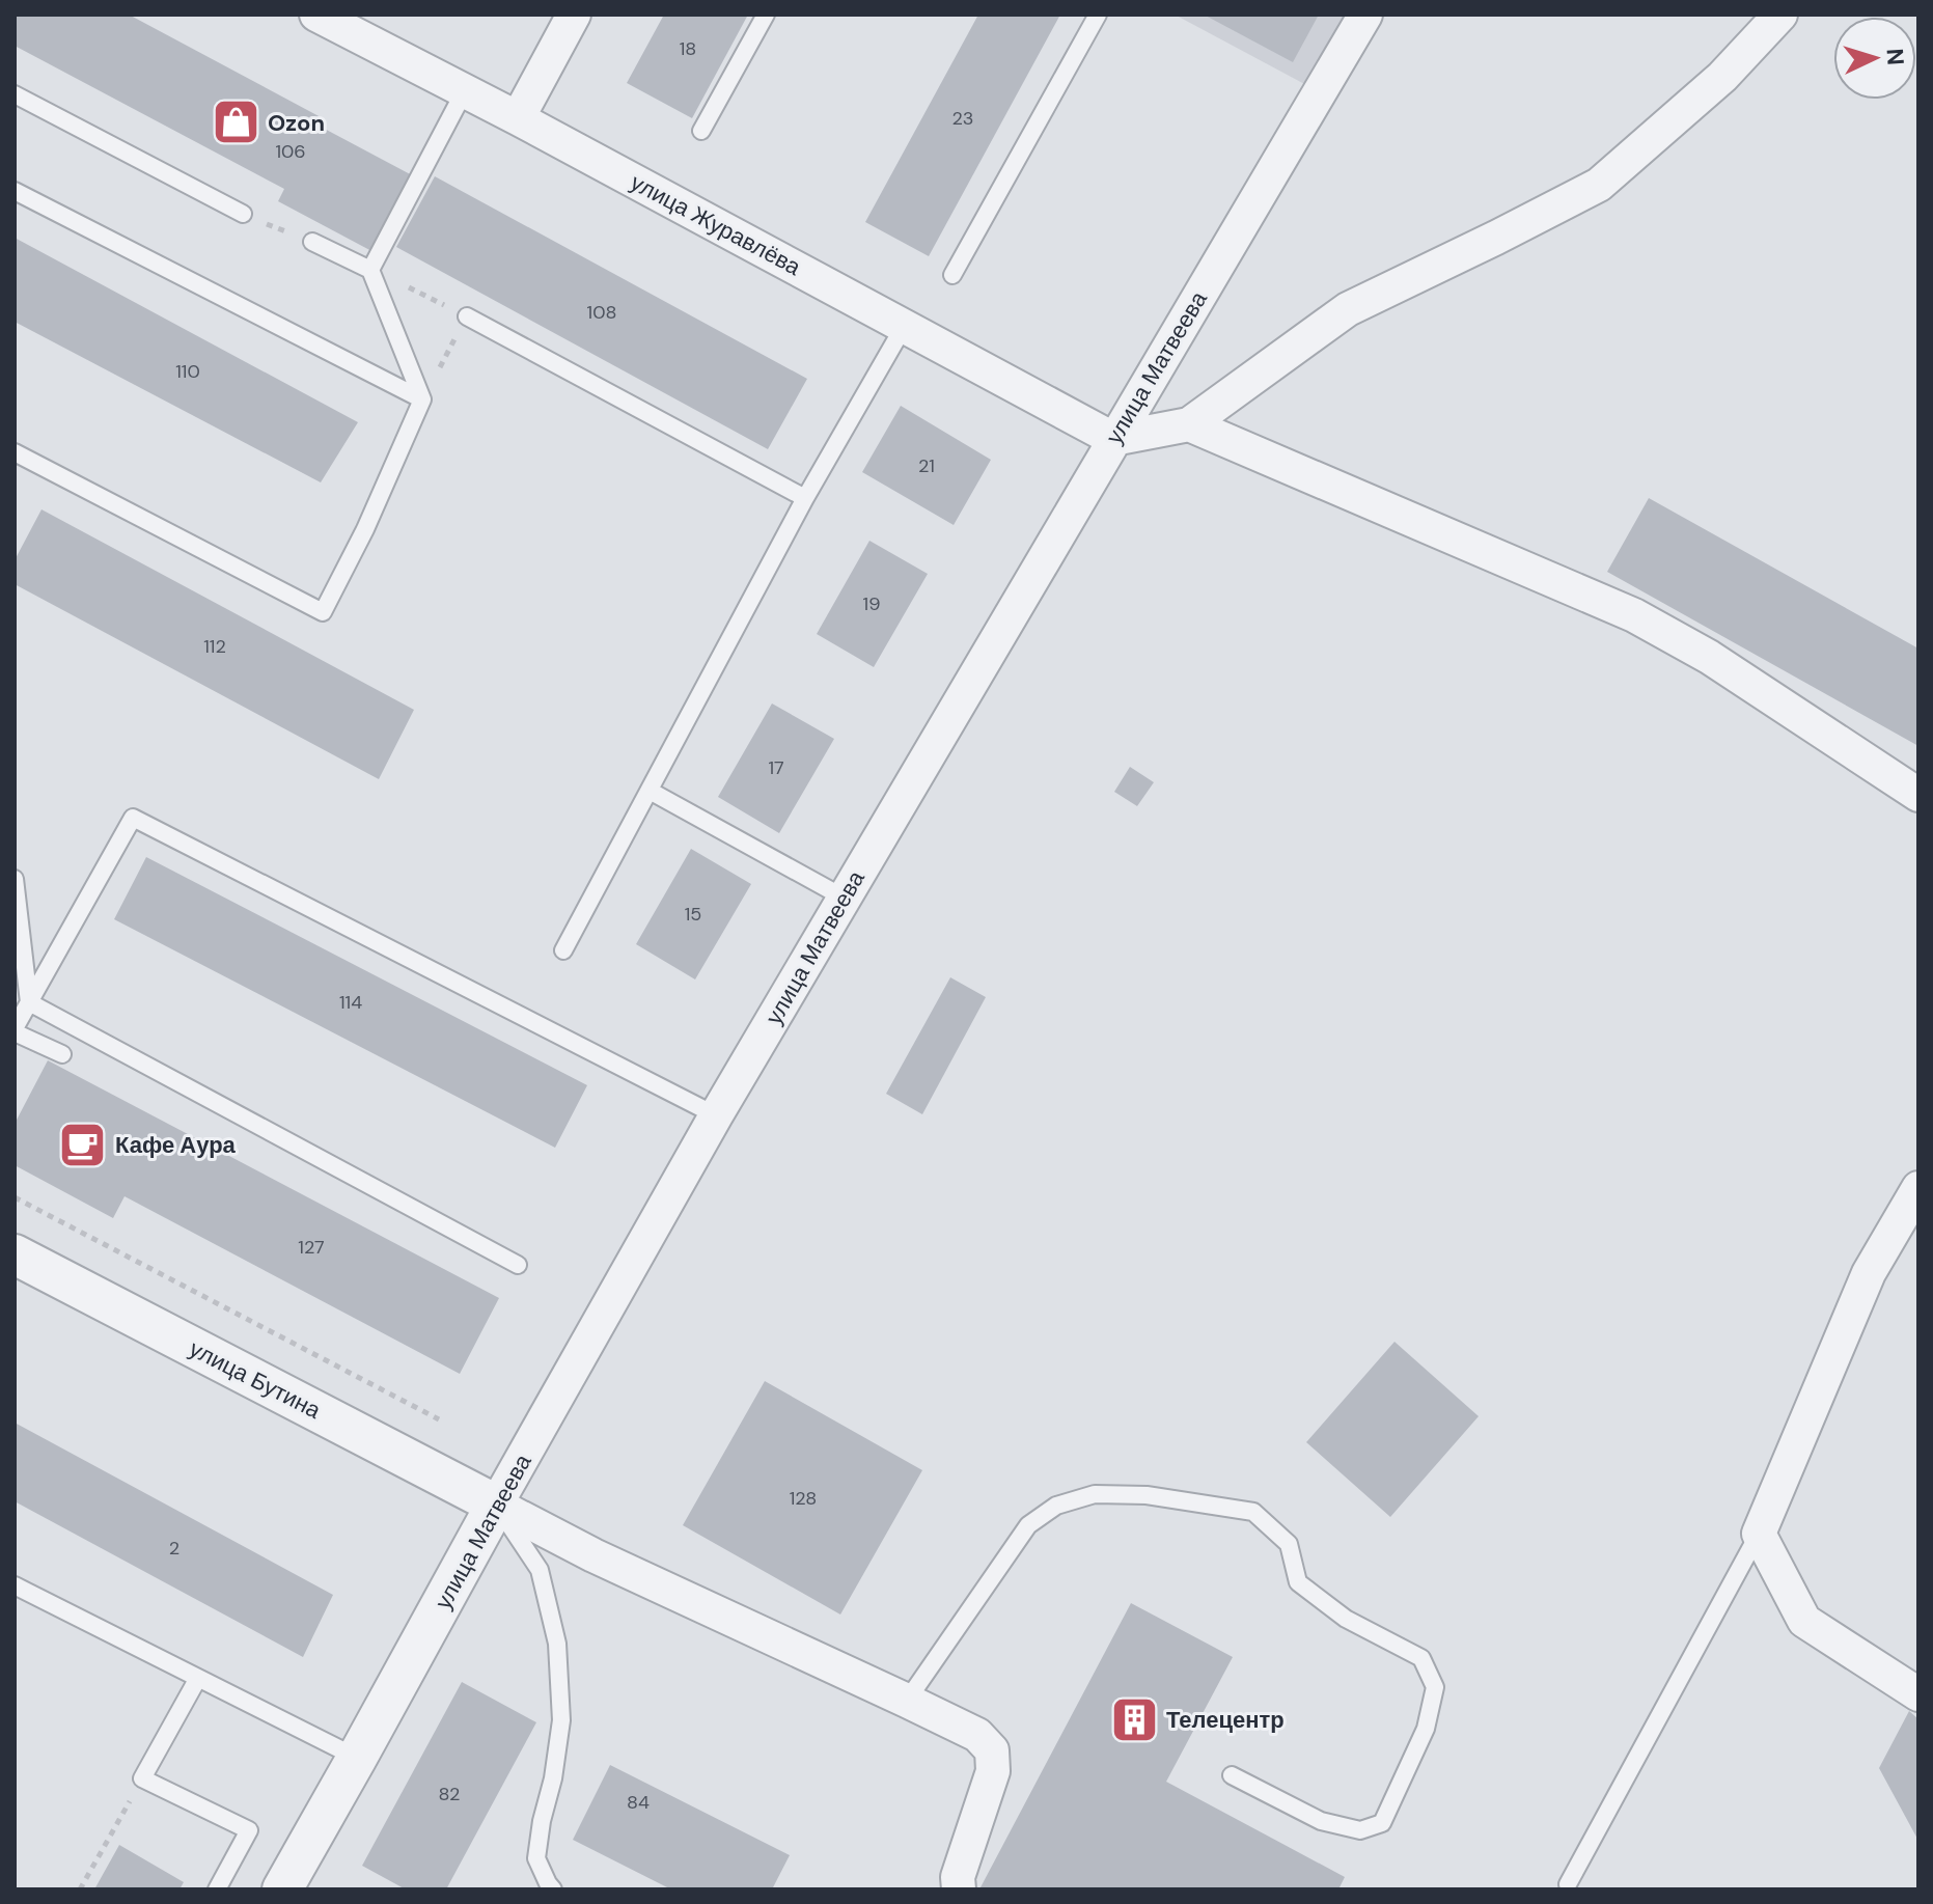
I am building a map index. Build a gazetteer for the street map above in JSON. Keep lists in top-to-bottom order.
{
  "streets": {
    "street": ["улица Журавлёва", "улица Матвеева", "улица Бутина"]
  },
  "crossings": [
    ["улица Журавлёва", "улица Матвеева"],
    ["улица Матвеева", "улица Бутина"]
  ],
  "places": {
    "shop": ["Ozon"],
    "cafe": ["Кафе Аура"],
    "building": ["Телецентр"]
  },
  "house_numbers": [
    "18",
    "23",
    "106",
    "108",
    "110",
    "21",
    "19",
    "112",
    "17",
    "15",
    "114",
    "127",
    "128",
    "2",
    "82",
    "84"
  ],
  "north": "right"
}
